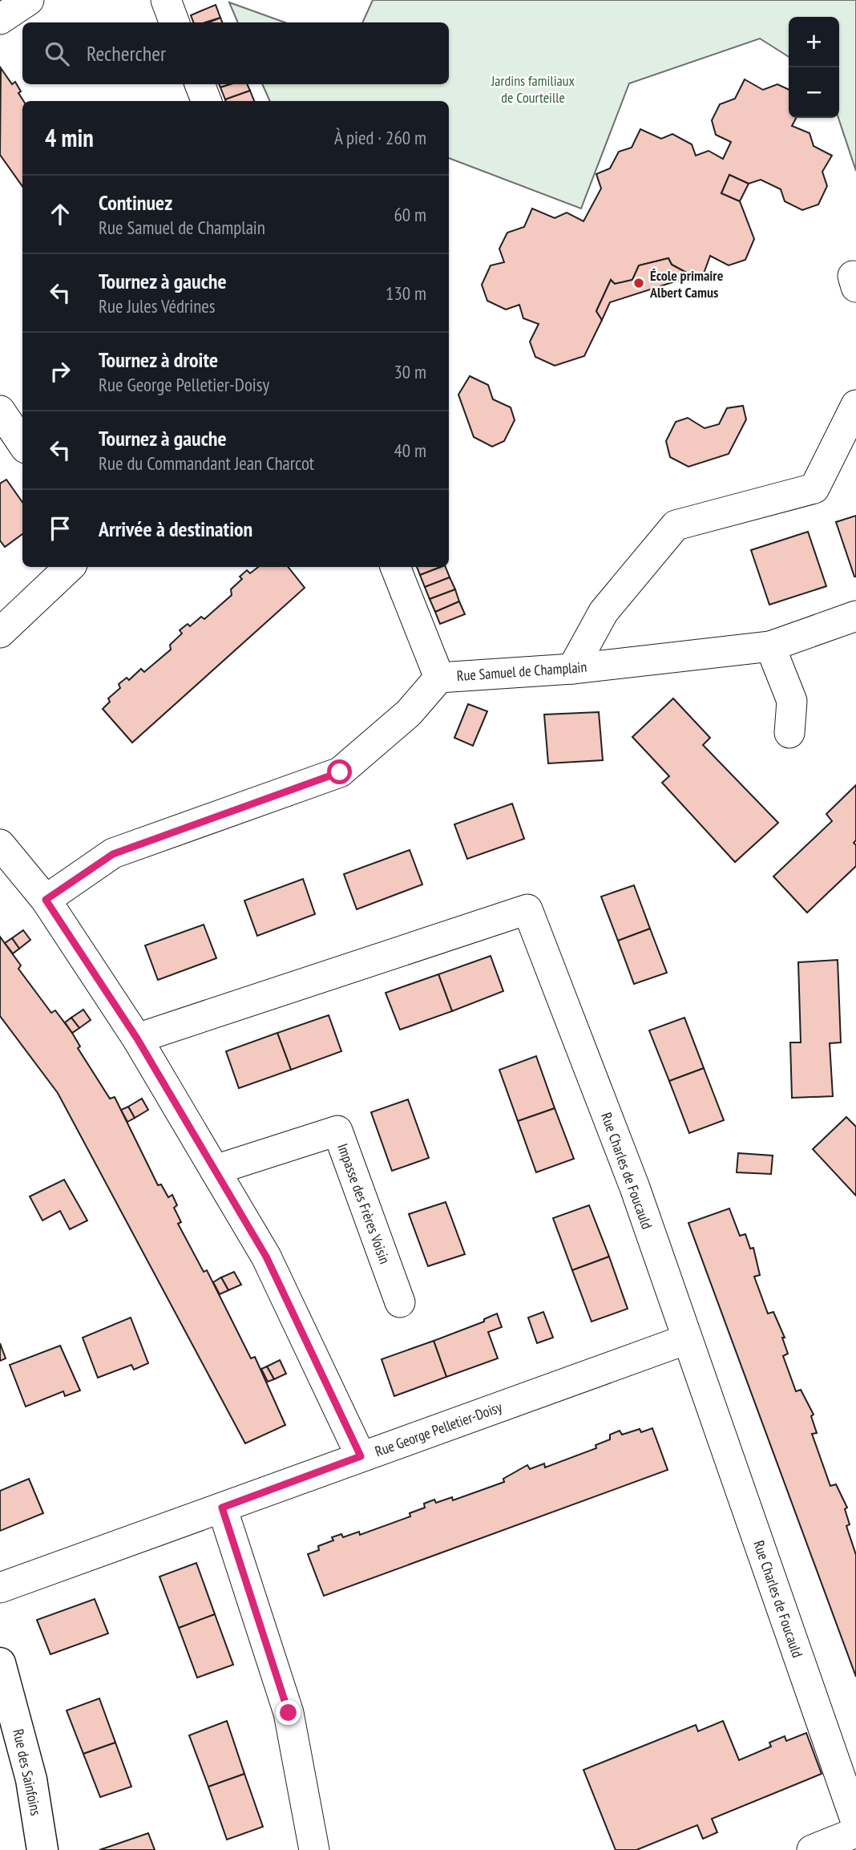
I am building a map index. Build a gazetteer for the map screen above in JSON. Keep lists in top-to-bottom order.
{
  "streets": {
    "street": [
      "Rue Samuel de Champlain",
      "Rue Charles de Foucauld",
      "Impasse des Frères Voisin",
      "Rue George Pelletier-Doisy",
      "Rue des Sainfoins"
    ]
  },
  "crossings": [
    ["Rue Charles de Foucauld", "Rue George Pelletier-Doisy"]
  ],
  "parks": ["Jardins familiaux de Courteille"],
  "places": ["École primaire Albert Camus"],
  "page": {
    "map_buttons": ["+", "−"],
    "search": "Rechercher",
    "heading": ["4 min", "À pied · 260 m"],
    "list": [
      ["Continuez", "Rue Samuel de Champlain", "60 m"],
      ["Tournez à gauche", "Rue Jules Védrines", "130 m"],
      ["Tournez à droite", "Rue George Pelletier-Doisy", "30 m"],
      ["Tournez à gauche", "Rue du Commandant Jean Charcot", "40 m"],
      "Arrivée à destination"
    ]
  }
}
